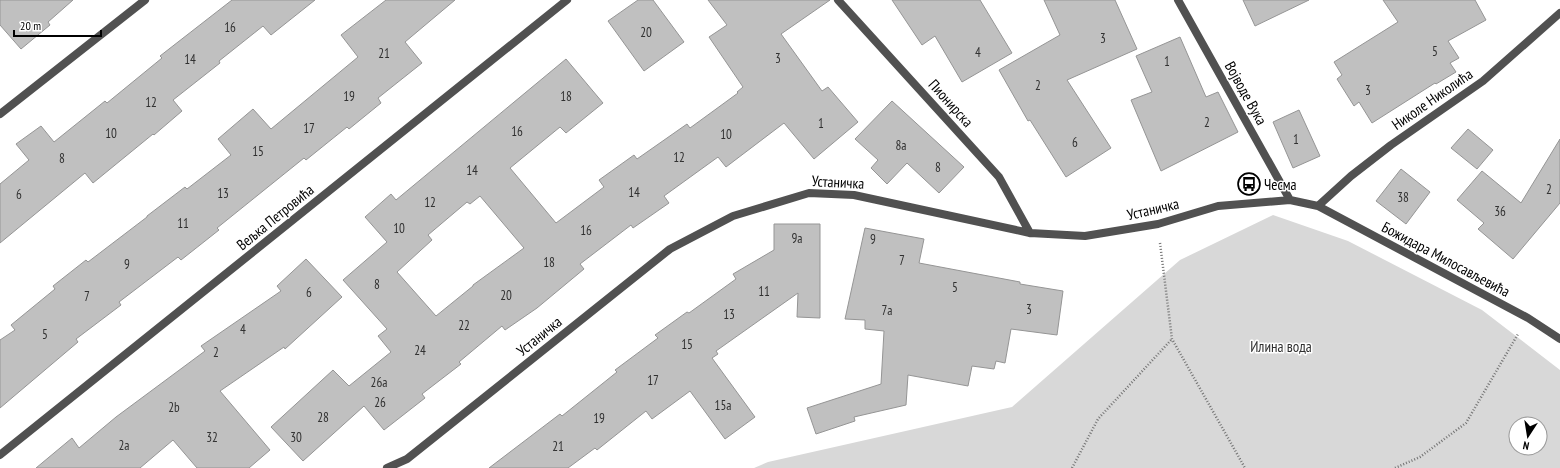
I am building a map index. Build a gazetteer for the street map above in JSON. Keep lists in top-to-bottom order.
{
  "streets": {
    "street": [
      "Војводе Вука",
      "Николе Николића",
      "Пионирска",
      "Устаничка",
      "Вељка Петровића",
      "Божидара Милосављевића"
    ]
  },
  "crossings": [
    ["Војводе Вука", "Устаничка"],
    ["Николе Николића", "Устаничка"],
    ["Николе Николића", "Божидара Милосављевића"],
    ["Пионирска", "Устаничка"],
    ["Устаничка", "Божидара Милосављевића"]
  ],
  "parks": ["Илина вода"],
  "places": {
    "bus stop": ["Чесма"]
  },
  "house_numbers": [
    "16",
    "20",
    "3",
    "5",
    "4",
    "21",
    "3",
    "14",
    "1",
    "2",
    "3",
    "19",
    "18",
    "12",
    "2",
    "1",
    "17",
    "16",
    "10",
    "10",
    "1",
    "6",
    "8a",
    "15",
    "12",
    "8",
    "8",
    "14",
    "2",
    "14",
    "13",
    "6",
    "38",
    "12",
    "36",
    "11",
    "10",
    "16",
    "9a",
    "9",
    "7",
    "18",
    "9",
    "8",
    "5",
    "11",
    "6",
    "20",
    "7",
    "3",
    "7a",
    "13",
    "22",
    "4",
    "5",
    "15",
    "24",
    "2",
    "17",
    "26a",
    "26",
    "15a",
    "2b",
    "28",
    "19",
    "32",
    "30",
    "2a",
    "21"
  ],
  "scale_bar": "20 m",
  "north": "bottom"
}
